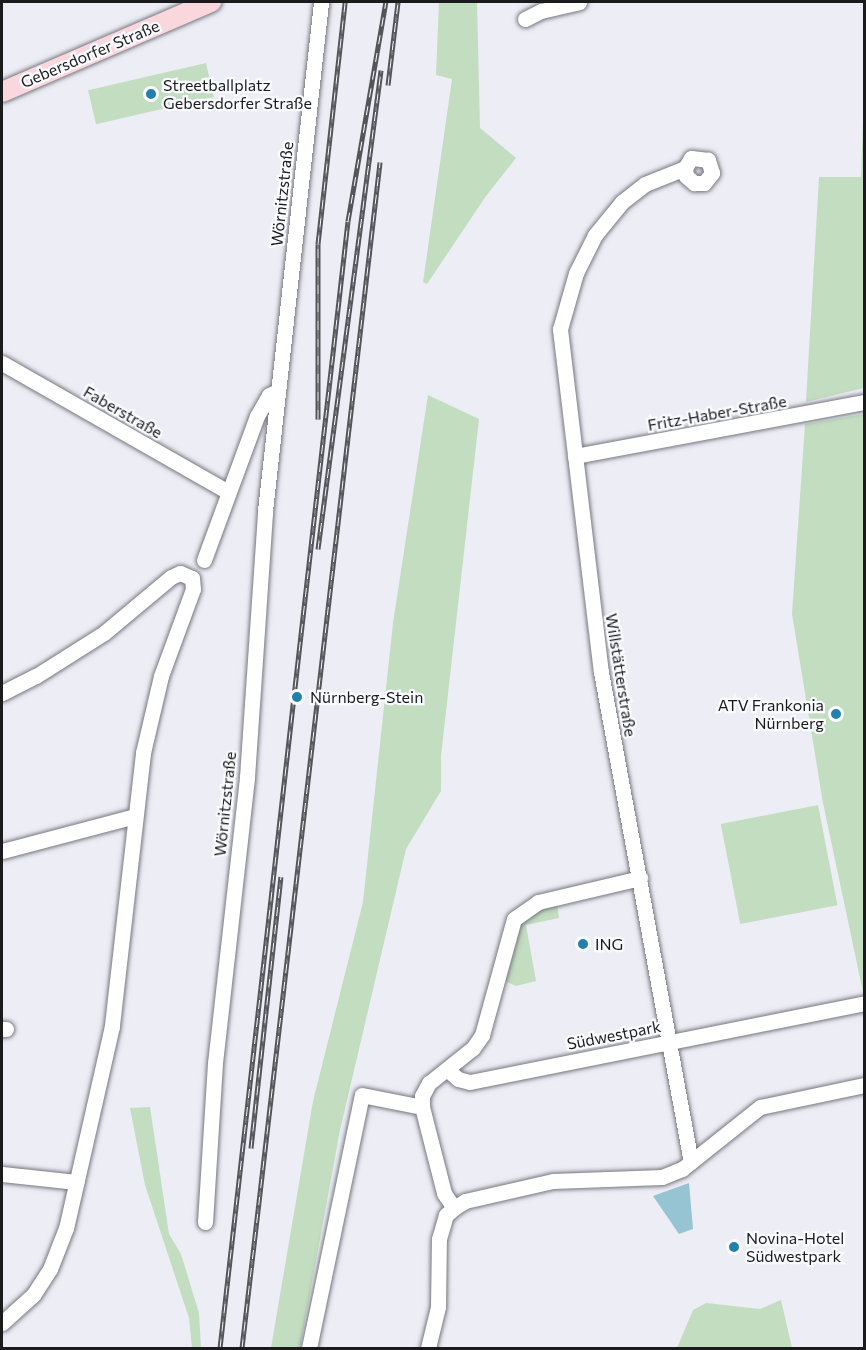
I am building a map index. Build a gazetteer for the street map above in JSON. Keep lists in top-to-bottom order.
{
  "streets": {
    "main road": ["Gebersdorfer Straße"],
    "street": [
      "Wörnitzstraße",
      "Faberstraße",
      "Fritz-Haber-Straße",
      "Willstätterstraße",
      "Südwestpark"
    ]
  },
  "crossings": [
    ["Fritz-Haber-Straße", "Willstätterstraße"],
    ["Willstätterstraße", "Südwestpark"]
  ],
  "places": [
    "Streetballplatz Gebersdorfer Straße",
    "Nürnberg-Stein",
    "ATV Frankonia Nürnberg",
    "ING",
    "Novina-Hotel Südwestpark"
  ]
}
